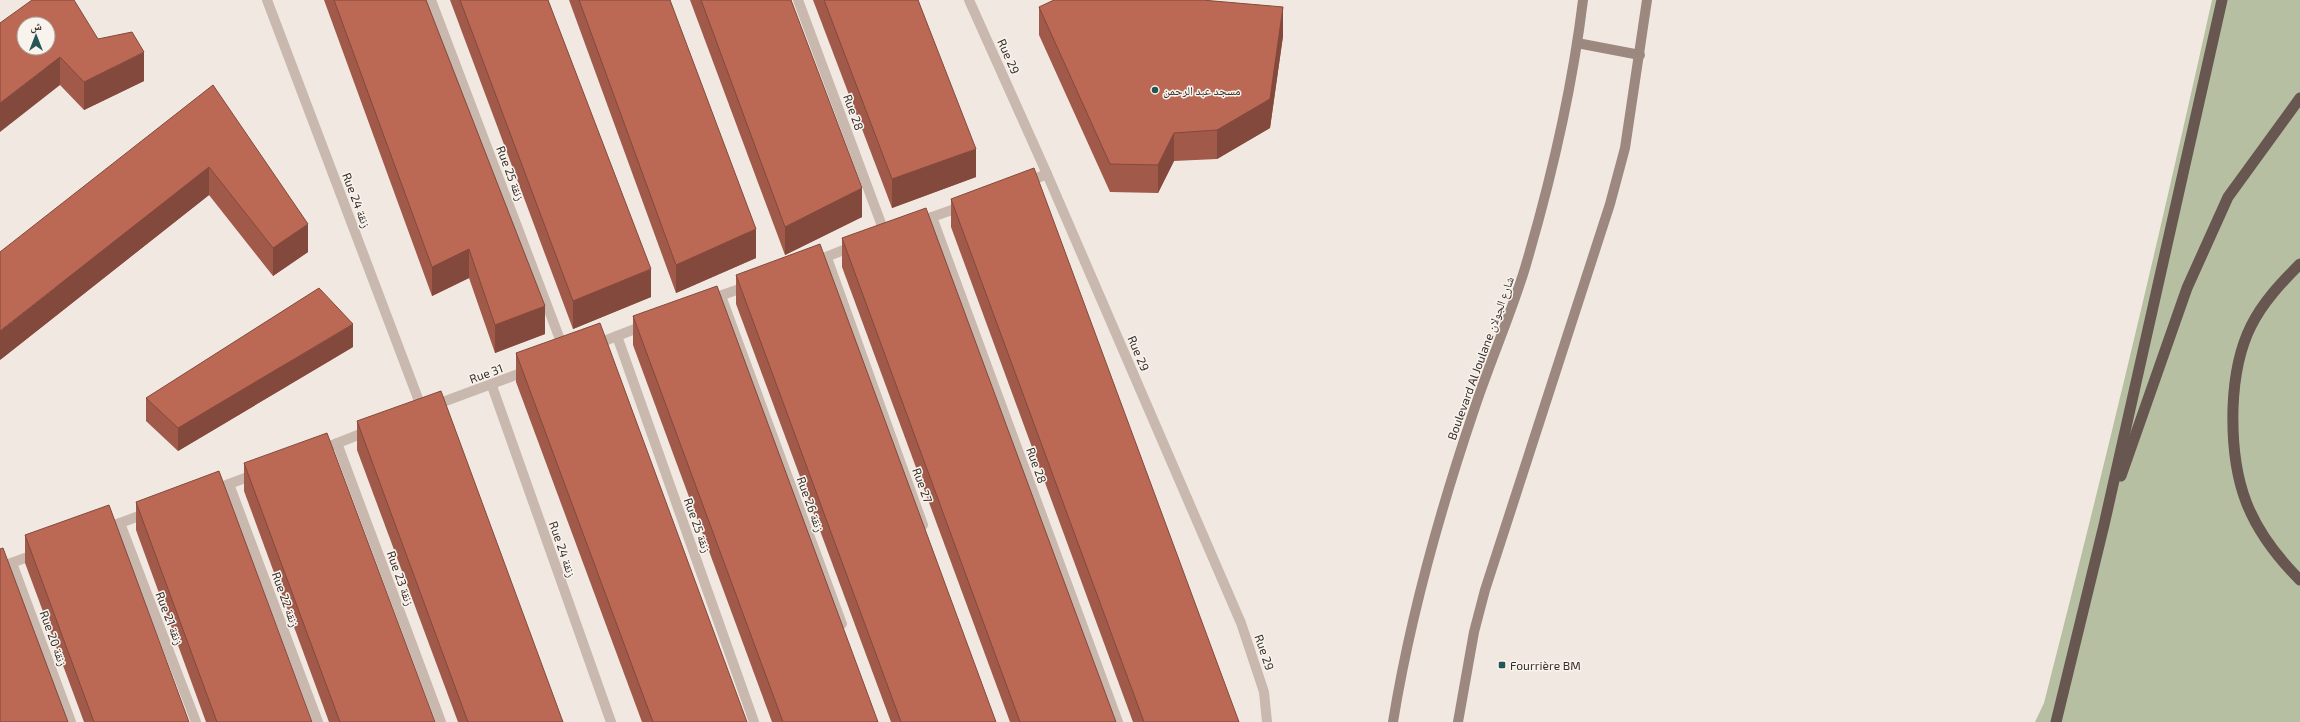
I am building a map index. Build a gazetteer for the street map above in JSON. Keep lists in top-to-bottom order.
{
  "streets": {
    "main road": ["Boulevard Al Joulane شارع الجولان"],
    "street": [
      "Rue 29",
      "Rue 28",
      "Rue 25 زنقة",
      "Rue 24 زنقة",
      "Rue 31",
      "Rue 27",
      "Rue 26 زنقة",
      "Rue 23 زنقة",
      "Rue 22 زنقة",
      "Rue 21 زنقة",
      "Rue 20 زنقة"
    ]
  },
  "crossings": [
    ["Rue 24 زنقة", "Rue 31"]
  ],
  "places": {
    "other": ["مسجد عبد الرحمن"],
    "transit": ["Fourrière BM"]
  },
  "north": "top"
}
